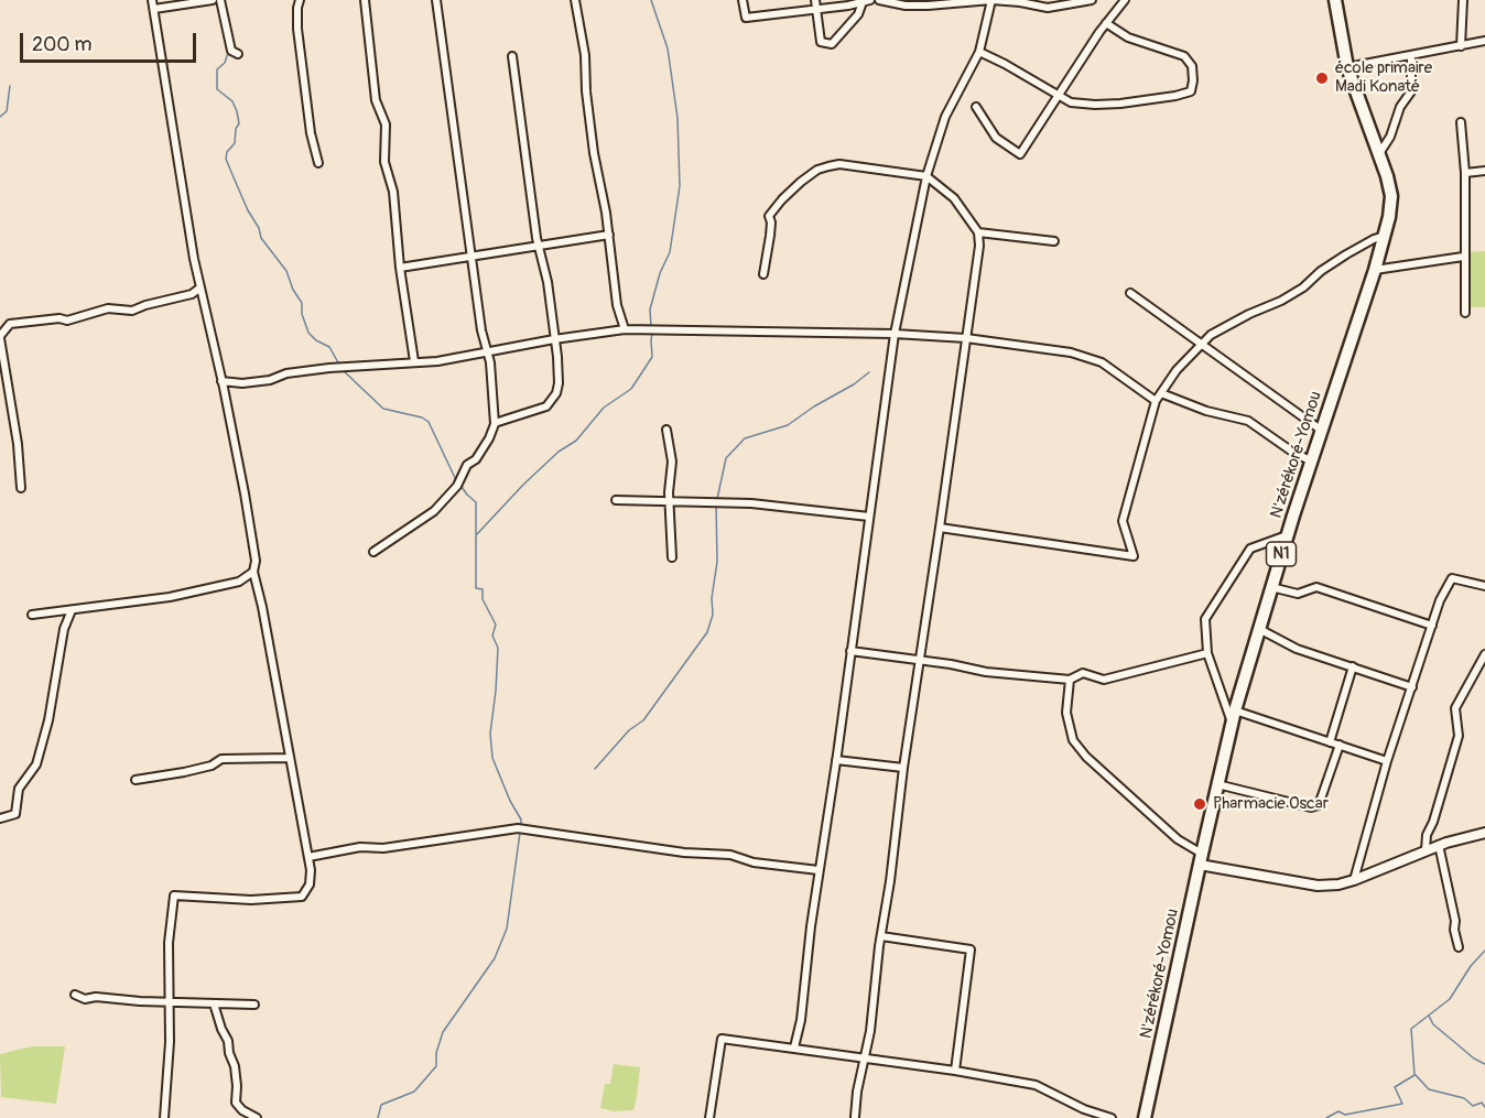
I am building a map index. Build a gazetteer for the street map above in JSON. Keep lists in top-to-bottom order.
{
  "streets": {
    "highway": ["N'zérékoré-Yomou", "N1"]
  },
  "places": ["école primaire Madi Konaté", "Pharmacie Oscar"],
  "scale_bar": "200 m"
}
